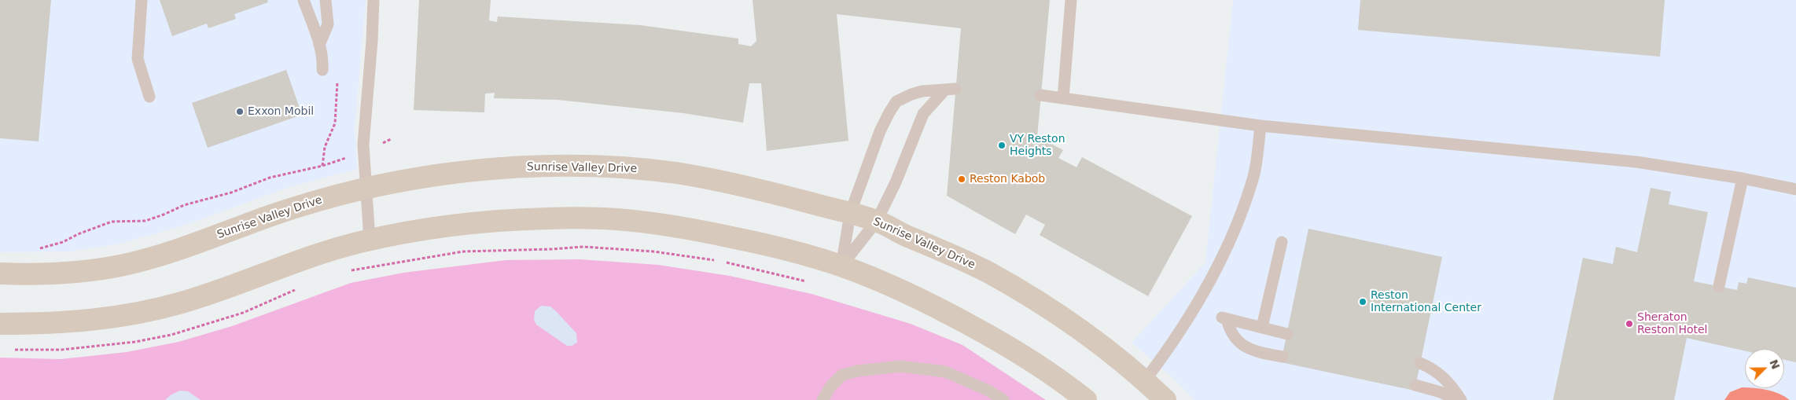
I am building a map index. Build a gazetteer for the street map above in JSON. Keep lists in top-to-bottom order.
{
  "streets": {
    "main road": ["Sunrise Valley Drive"]
  },
  "places": [
    "Exxon Mobil",
    "VY Reston Heights",
    "Reston Kabob",
    "Reston International Center",
    "Sheraton Reston Hotel"
  ],
  "north": "top right"
}
